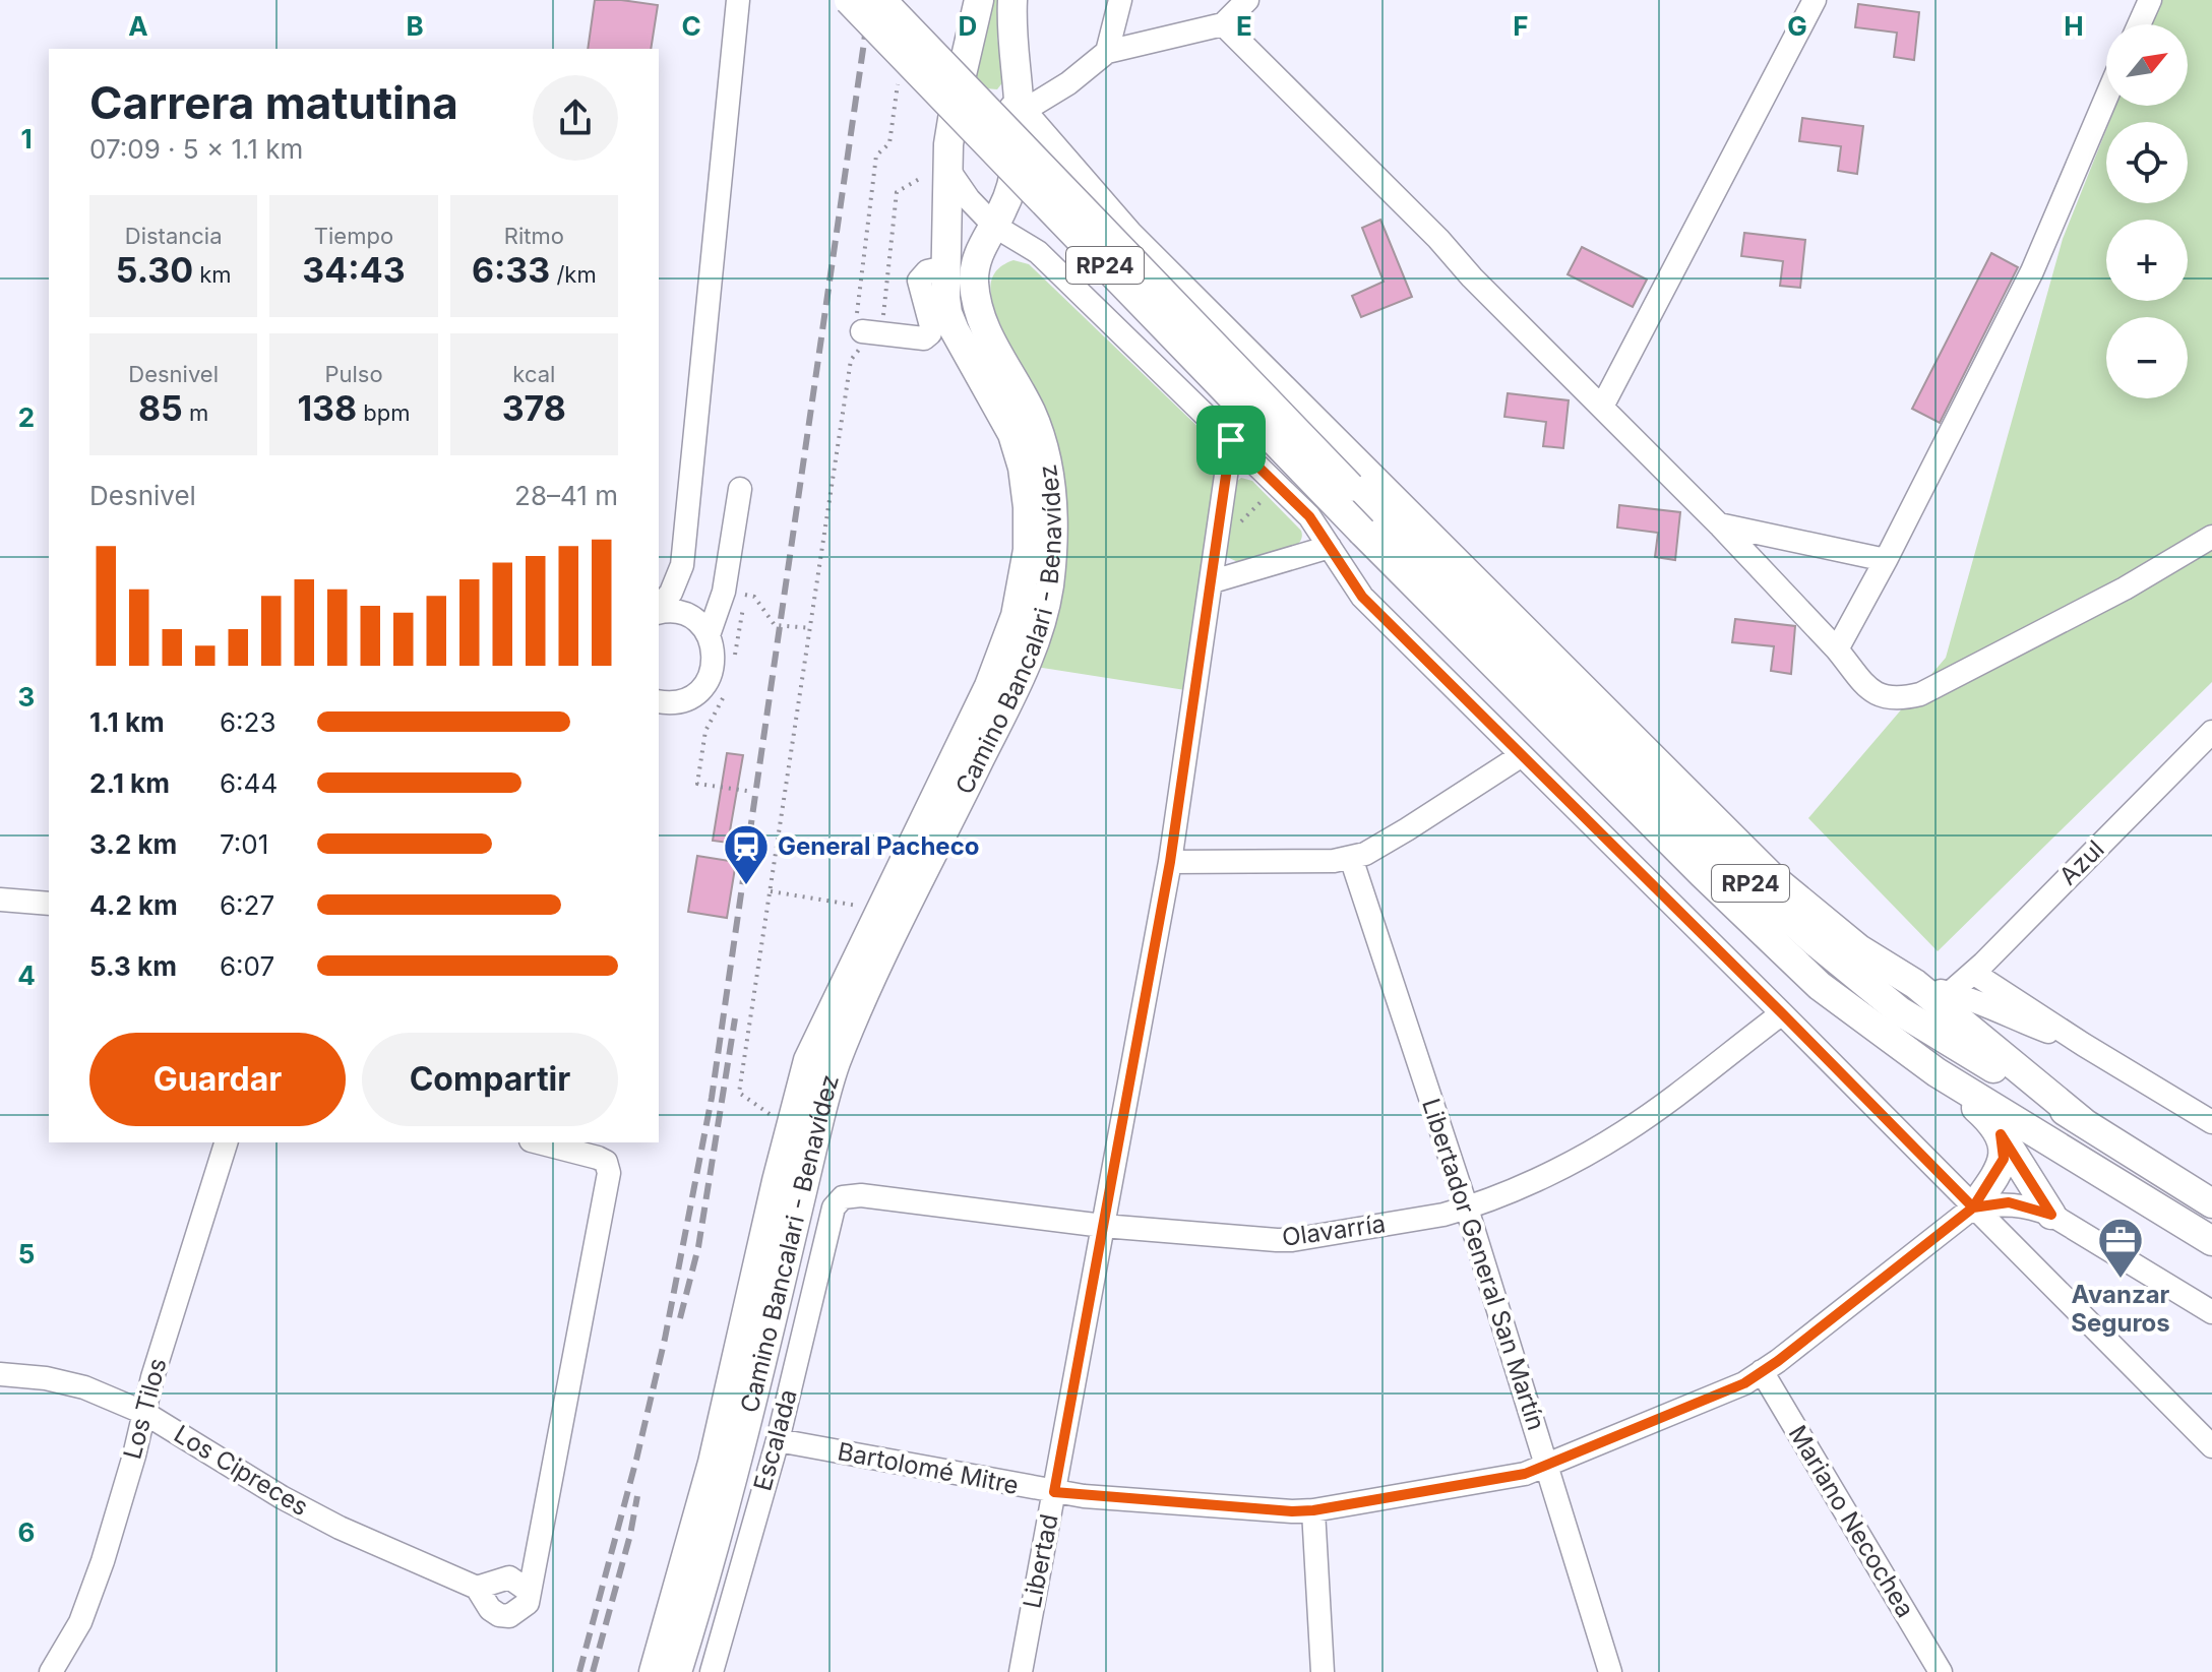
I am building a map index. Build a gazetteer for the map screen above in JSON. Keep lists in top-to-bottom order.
{
  "streets": {
    "main road": ["RP24", "Camino Bancalari - Benavídez"],
    "street": [
      "Azul",
      "Olavarría",
      "Libertador General San Martín",
      "Los Tilos",
      "Escalada",
      "Bartolomé Mitre",
      "Los Cipreces",
      "Mariano Necochea",
      "Libertad"
    ]
  },
  "crossings": [
    ["Olavarría", "Libertador General San Martín"],
    ["Olavarría", "Escalada"],
    ["Olavarría", "Libertad"],
    ["Libertador General San Martín", "Bartolomé Mitre"],
    ["Los Tilos", "Los Cipreces"],
    ["Escalada", "Bartolomé Mitre"],
    ["Bartolomé Mitre", "Mariano Necochea"],
    ["Bartolomé Mitre", "Libertad"]
  ],
  "places": {
    "station": ["General Pacheco"],
    "office": ["Avanzar Seguros"]
  },
  "north": "top right",
  "page": {
    "map_buttons": ["+", "−"],
    "heading": ["Carrera matutina", "07:09 · 5 × 1.1 km"],
    "stats": [
      ["Distancia", "5.30 km"],
      ["Tiempo", "34:43"],
      ["Ritmo", "6:33 /km"],
      ["Desnivel", "85 m"],
      ["Pulso", "138 bpm"],
      ["kcal", "378"]
    ],
    "chart": ["Desnivel", "28–41 m"],
    "list": [
      {
        "name": "1.1 km",
        "note": "6:23"
      },
      {
        "name": "2.1 km",
        "note": "6:44"
      },
      {
        "name": "3.2 km",
        "note": "7:01"
      },
      {
        "name": "4.2 km",
        "note": "6:27"
      },
      {
        "name": "5.3 km",
        "note": "6:07"
      }
    ],
    "buttons": ["Guardar", "Compartir"]
  },
  "grid": {
    "columns": [
      "A",
      "B",
      "C",
      "D",
      "E",
      "F",
      "G",
      "H"
    ],
    "rows": [
      "1",
      "2",
      "3",
      "4",
      "5",
      "6"
    ]
  }
}
